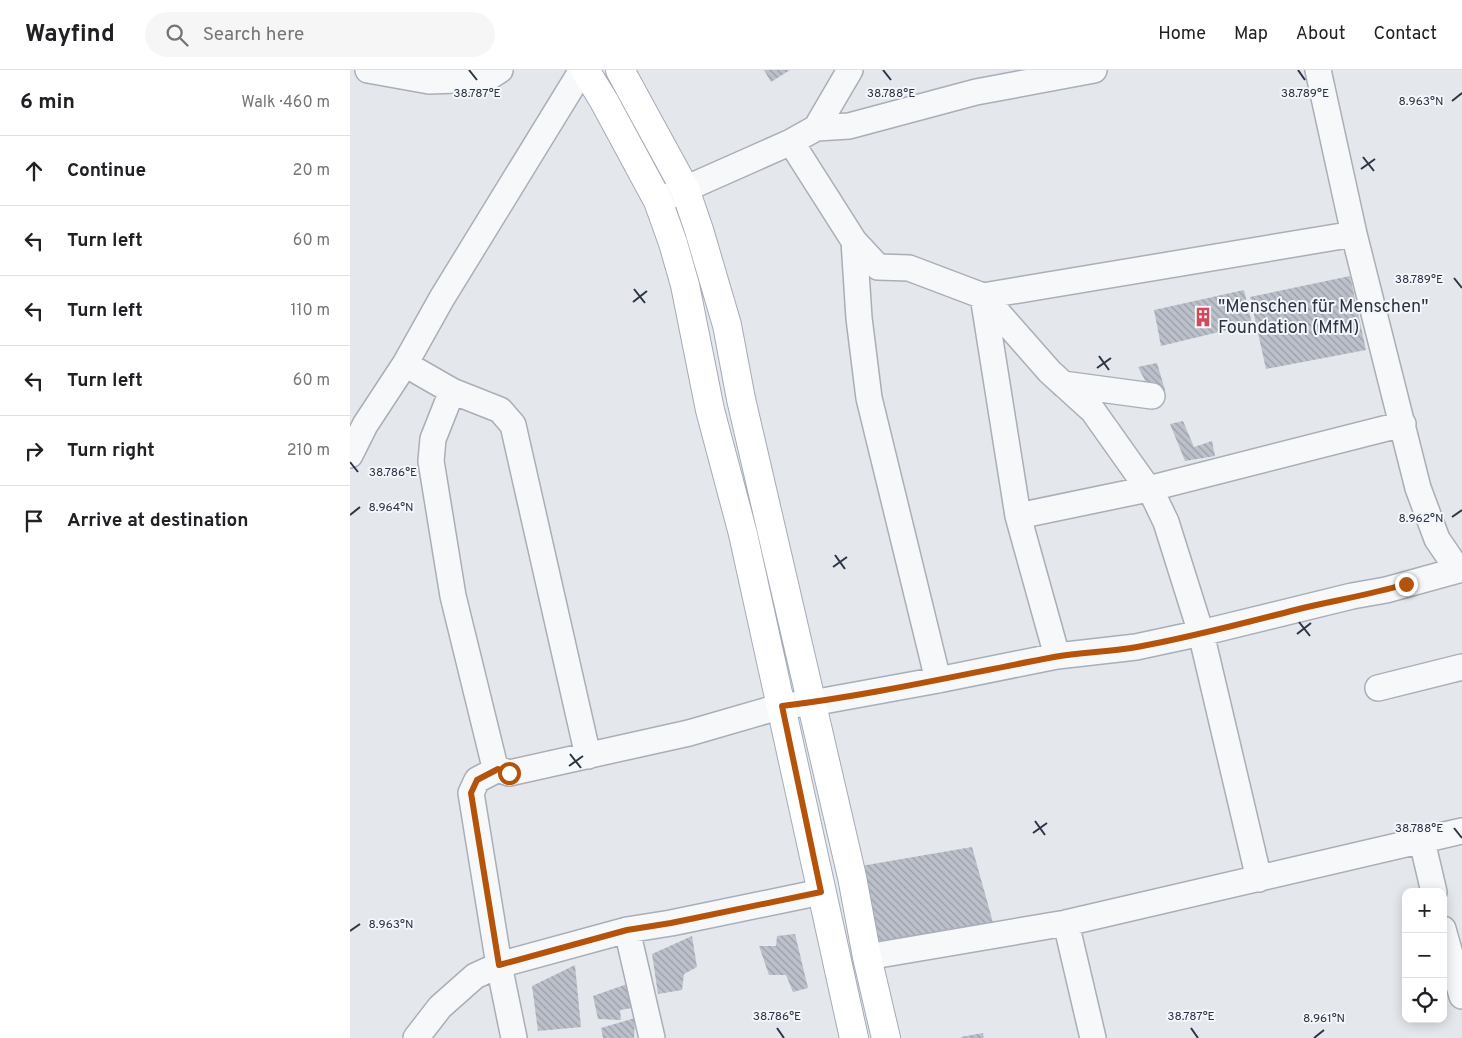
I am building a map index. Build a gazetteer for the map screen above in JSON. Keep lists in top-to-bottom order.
{
  "places": {
    "building": ["\"Menschen für Menschen\" Foundation (MfM)"]
  },
  "page": {
    "header": "Wayfind",
    "search": "Search here",
    "nav": [
      "Home",
      "Map",
      "About",
      "Contact"
    ],
    "heading": ["6 min", "Walk · 460 m"],
    "list": [
      ["Continue", "20 m"],
      ["Turn left", "60 m"],
      ["Turn left", "110 m"],
      ["Turn left", "60 m"],
      ["Turn right", "210 m"],
      "Arrive at destination"
    ],
    "map_buttons": ["+", "−"]
  },
  "coordinates": [
    "38.787°E",
    "38.788°E",
    "38.789°E",
    "8.963°N",
    "38.786°E",
    "8.964°N",
    "8.962°N",
    "8.961°N"
  ]
}
